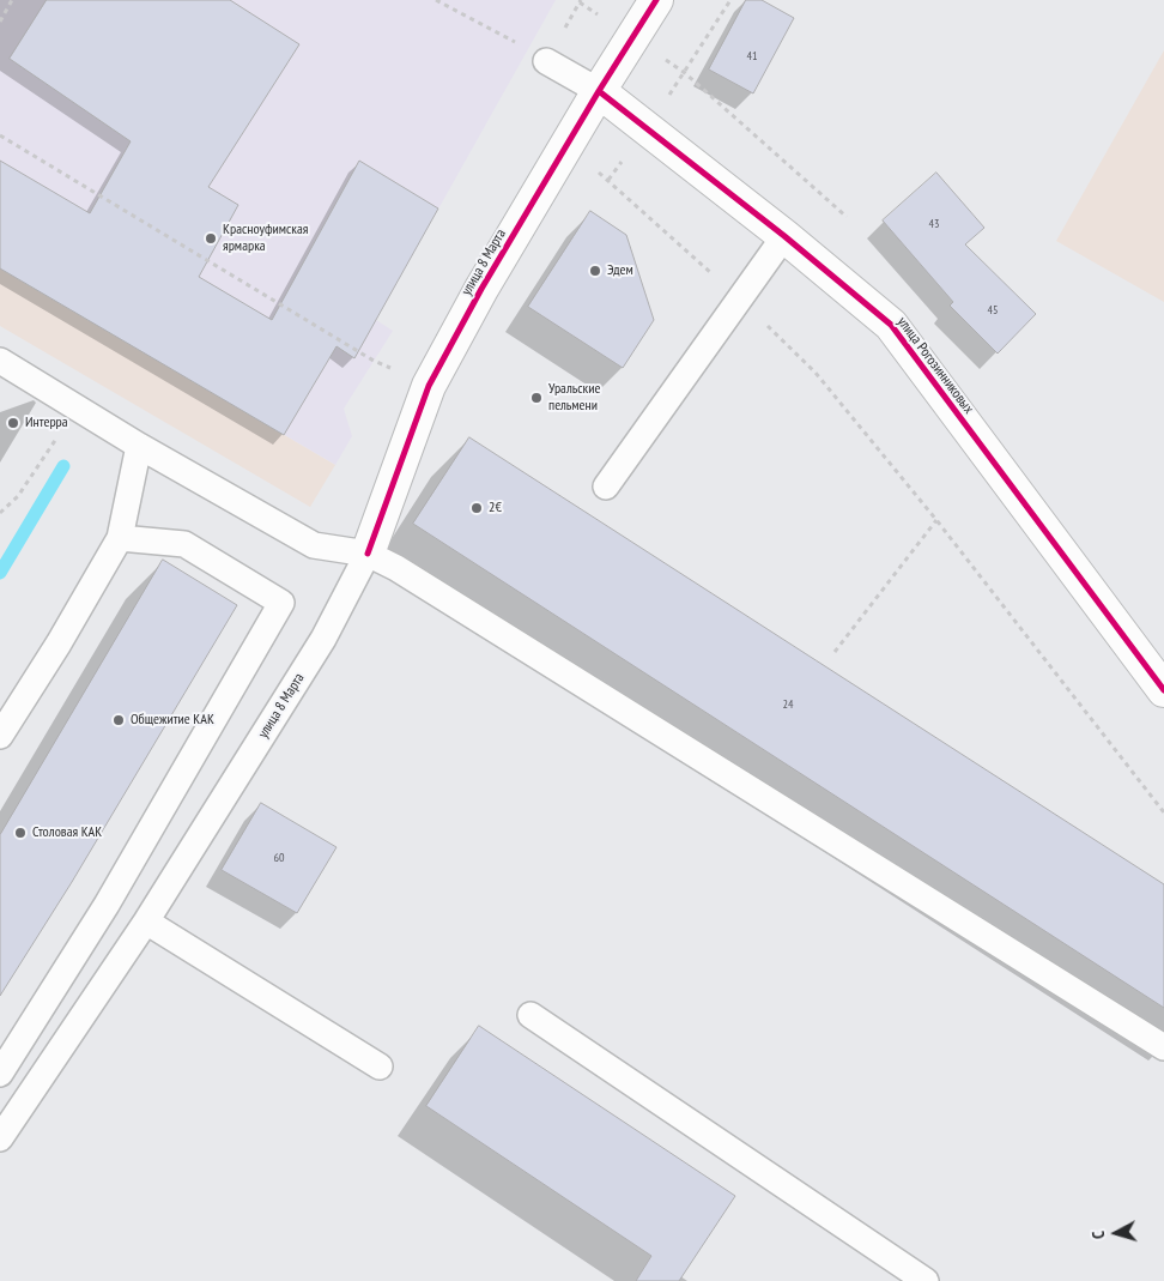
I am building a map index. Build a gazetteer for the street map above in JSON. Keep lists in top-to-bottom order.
{
  "streets": {
    "street": ["улица 8 Марта", "улица Рогозинниковых"]
  },
  "crossings": [
    ["улица 8 Марта", "улица Рогозинниковых"]
  ],
  "places": [
    "Красноуфимская ярмарка",
    "Эдем",
    "Уральские пельмени",
    "Интерра",
    "2€",
    "Общежитие КАК",
    "Столовая КАК"
  ],
  "house_numbers": [
    "41",
    "43",
    "45",
    "24",
    "60"
  ],
  "north": "left"
}
